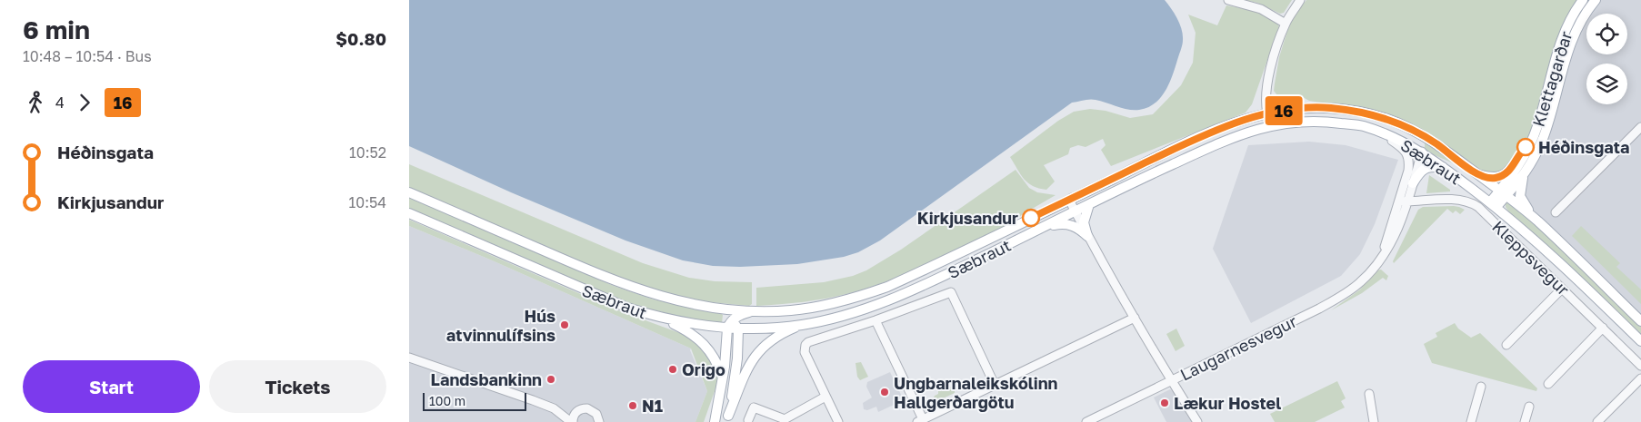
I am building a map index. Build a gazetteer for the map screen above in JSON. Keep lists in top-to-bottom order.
{
  "streets": {
    "main road": ["Klettagarðar", "Sæbraut"],
    "street": ["Kleppsvegur", "Laugarnesvegur"]
  },
  "crossings": [
    ["Klettagarðar", "Sæbraut"],
    ["Sæbraut", "Laugarnesvegur"],
    ["Kleppsvegur", "Laugarnesvegur"]
  ],
  "places": [
    "Héðinsgata",
    "Kirkjusandur",
    "Hús atvinnulífsins",
    "Origo",
    "Landsbankinn",
    "Ungbarnaleikskólinn Hallgerðargötu",
    "Lækur Hostel",
    "N1"
  ],
  "lines": ["bus line 16"],
  "scale_bar": "100 m",
  "page": {
    "heading": ["6 min", "10:48 – 10:54 · Bus", "$0.80"],
    "on_map": "16",
    "legs": ["4", "16"],
    "list": [
      {
        "name": "Héðinsgata",
        "value": "10:52"
      },
      {
        "name": "Kirkjusandur",
        "value": "10:54"
      }
    ],
    "buttons": ["Start", "Tickets"],
    "scale": "100 m"
  }
}
